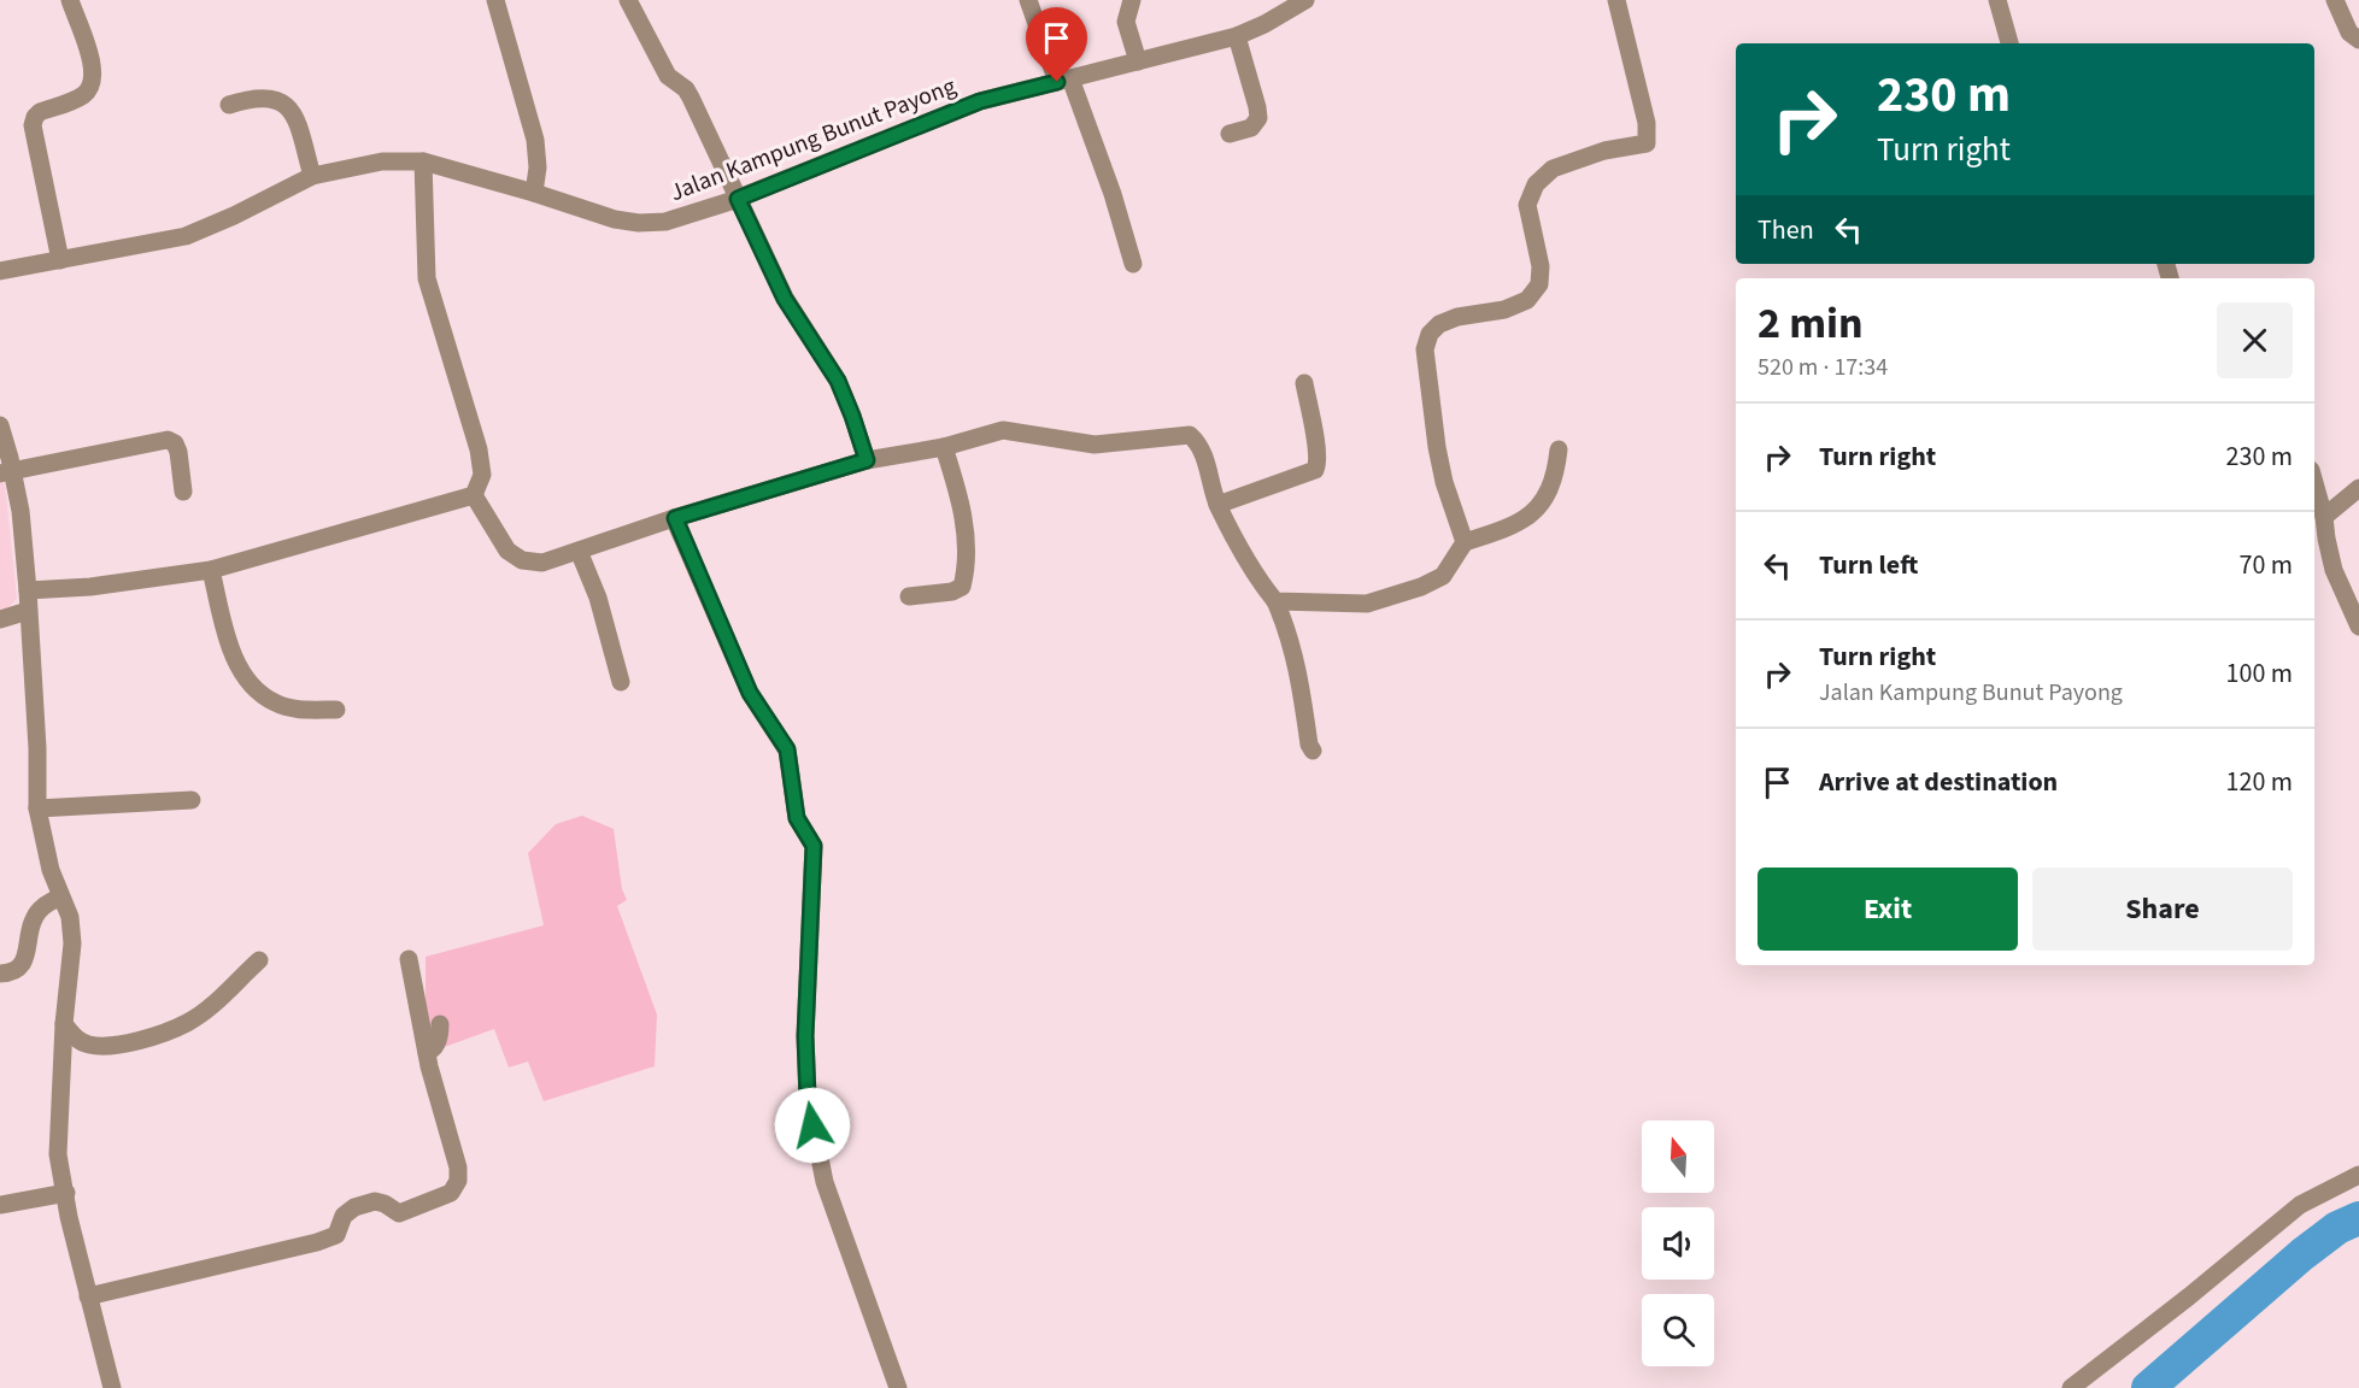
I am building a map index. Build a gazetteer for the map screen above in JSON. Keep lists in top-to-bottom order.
{
  "streets": {
    "street": ["Jalan Kampung Bunut Payong"]
  },
  "north": "top",
  "page": {
    "turn": ["230 m", "Turn right"],
    "then": "Then",
    "heading": ["2 min", "520 m · 17:34"],
    "list": [
      {
        "name": "Turn right",
        "value": "230 m"
      },
      {
        "name": "Turn left",
        "value": "70 m"
      },
      {
        "name": "Turn right",
        "note": "Jalan Kampung Bunut Payong",
        "value": "100 m"
      },
      {
        "name": "Arrive at destination",
        "value": "120 m"
      }
    ],
    "buttons": ["Exit", "Share"]
  }
}
